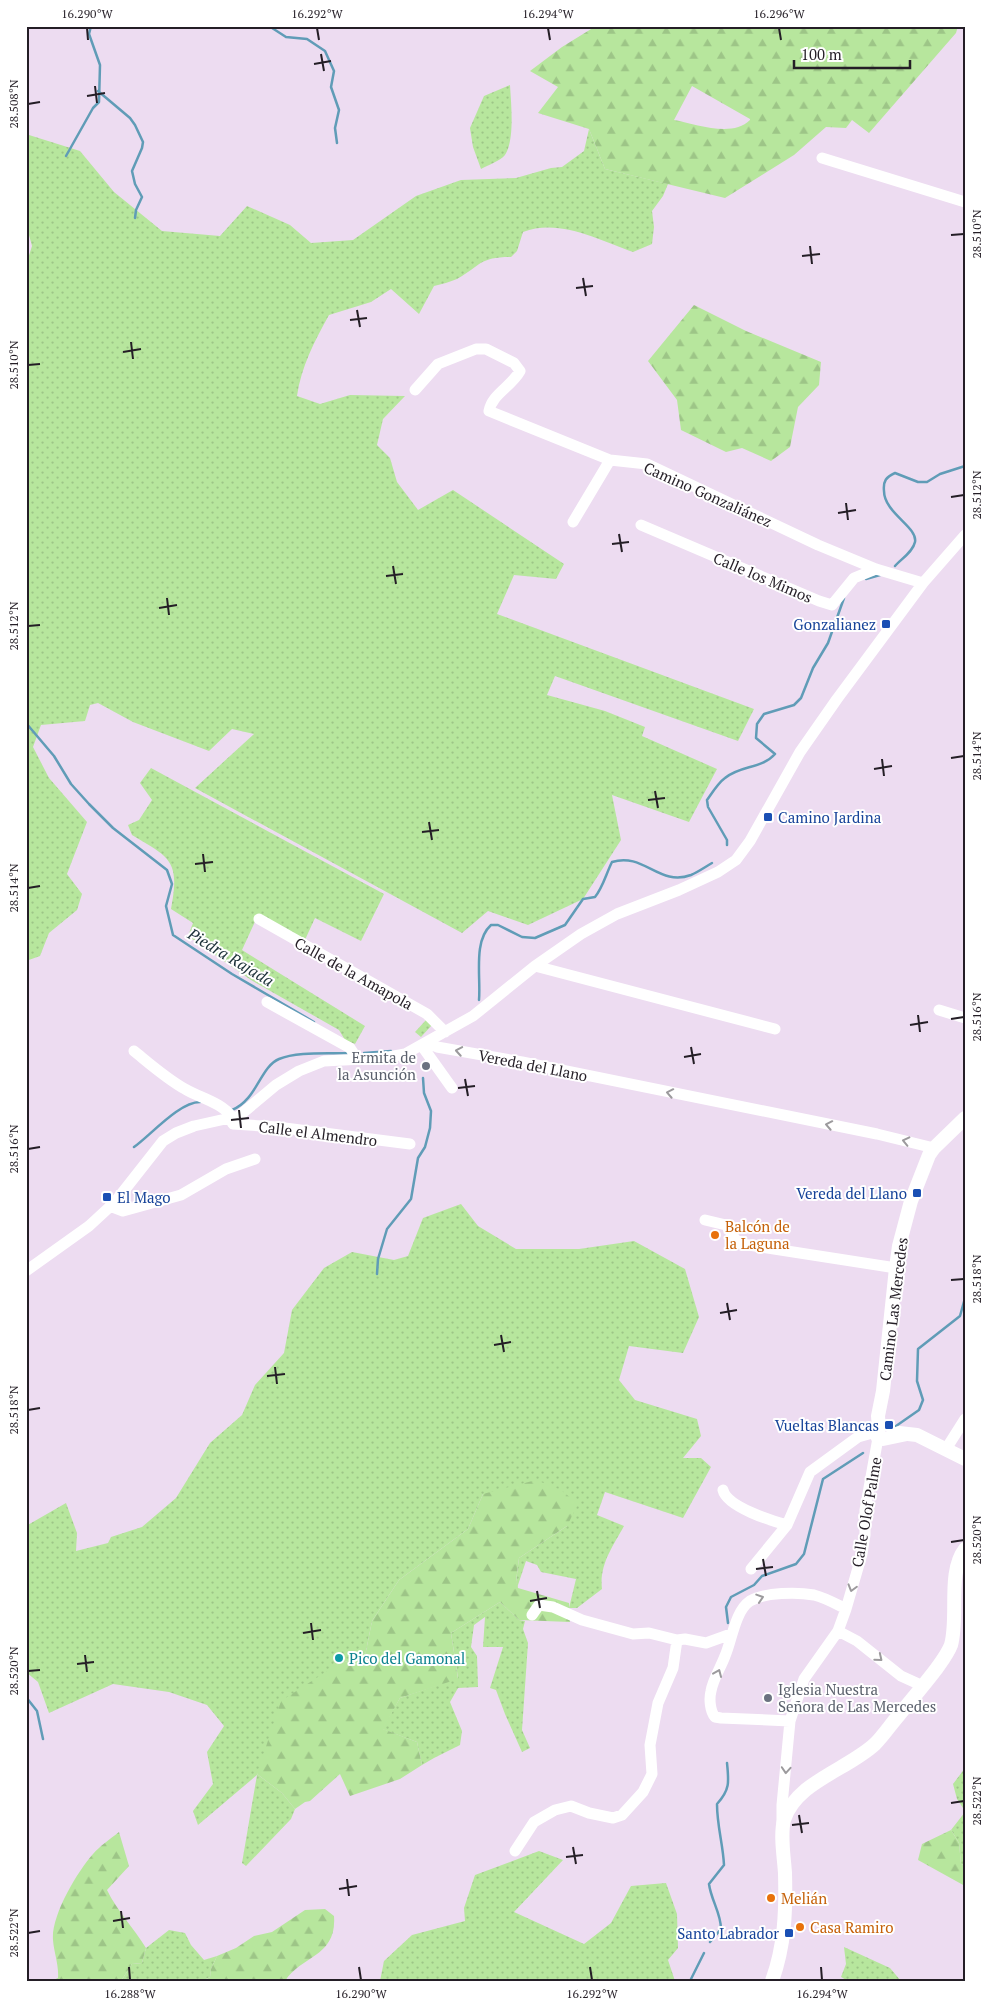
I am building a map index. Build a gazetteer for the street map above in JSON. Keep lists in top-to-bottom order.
{
  "streets": {
    "main road": ["Camino Las Mercedes"],
    "street": [
      "Camino Gonzaliánez",
      "Calle los Mimos",
      "Calle de la Amapola",
      "Vereda del Llano",
      "Calle el Almendro",
      "Calle Olof Palme"
    ]
  },
  "crossings": [
    ["Camino Gonzaliánez", "Calle los Mimos"],
    ["Vereda del Llano", "Camino Las Mercedes"],
    ["Camino Las Mercedes", "Calle Olof Palme"]
  ],
  "one_way": ["Calle Olof Palme"],
  "water": ["Piedra Rajada"],
  "places": {
    "transit": [
      "Gonzalianez",
      "Camino Jardina",
      "Vereda del Llano",
      "El Mago",
      "Vueltas Blancas",
      "Santo Labrador"
    ],
    "other": [
      "Ermita de la Asunción",
      "Balcón de la Laguna",
      "Pico del Gamonal",
      "Iglesia Nuestra Señora de Las Mercedes",
      "Melián",
      "Casa Ramiro"
    ]
  },
  "scale_bar": "100 m",
  "coordinates": [
    "16.290°W",
    "16.292°W",
    "16.294°W",
    "16.296°W",
    "28.508°N",
    "28.510°N",
    "28.512°N",
    "28.514°N",
    "28.516°N",
    "28.518°N",
    "28.520°N",
    "28.522°N",
    "16.288°W"
  ]
}
